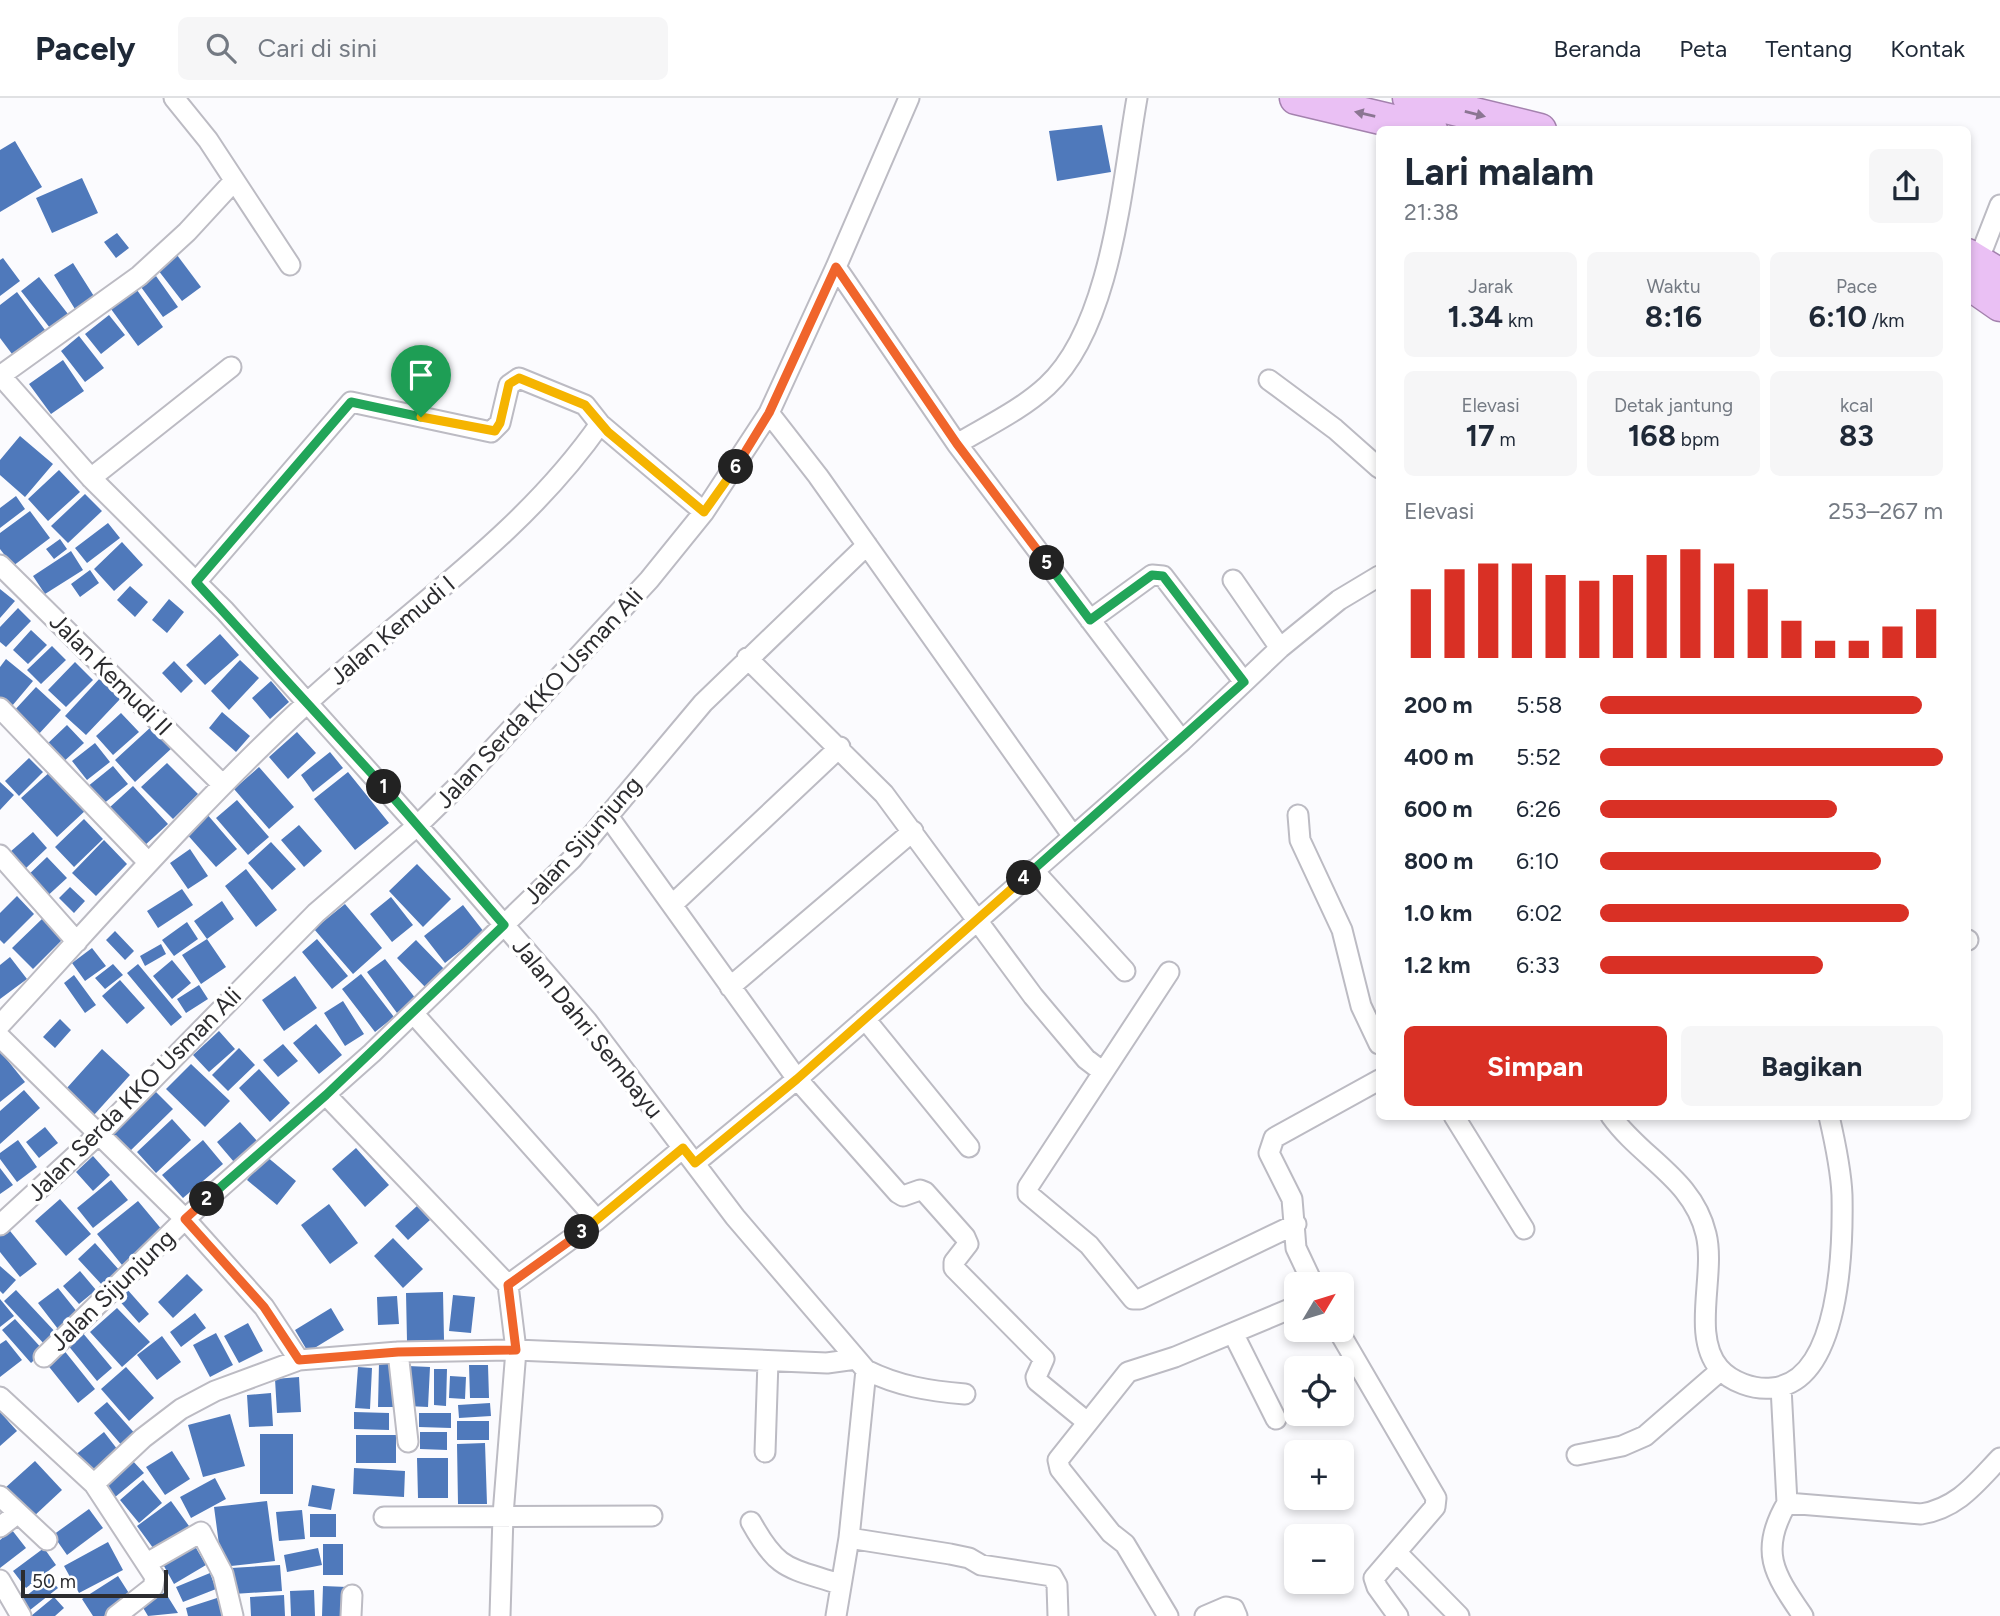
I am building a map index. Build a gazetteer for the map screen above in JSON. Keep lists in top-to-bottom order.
{
  "streets": {
    "street": [
      "Jalan Kemudi I",
      "Jalan Kemudi II",
      "Jalan Serda KKO Usman Ali",
      "Jalan Sijunjung",
      "Jalan Dahri Sembayu"
    ]
  },
  "crossings": [
    ["Jalan Kemudi I", "Jalan Kemudi II"],
    ["Jalan Kemudi I", "Jalan Dahri Sembayu"],
    ["Jalan Serda KKO Usman Ali", "Jalan Dahri Sembayu"],
    ["Jalan Sijunjung", "Jalan Dahri Sembayu"]
  ],
  "scale_bar": "50 m",
  "north": "top right",
  "page": {
    "header": "Pacely",
    "search": "Cari di sini",
    "nav": [
      "Beranda",
      "Peta",
      "Tentang",
      "Kontak"
    ],
    "heading": ["Lari malam", "21:38"],
    "stats": [
      ["Jarak", "1.34 km"],
      ["Waktu", "8:16"],
      ["Pace", "6:10 /km"],
      ["Elevasi", "17 m"],
      ["Detak jantung", "168 bpm"],
      ["kcal", "83"]
    ],
    "pins": [
      "6",
      "5",
      "1",
      "4",
      "2",
      "3"
    ],
    "chart": ["Elevasi", "253–267 m"],
    "list": [
      {
        "name": "200 m",
        "note": "5:58"
      },
      {
        "name": "400 m",
        "note": "5:52"
      },
      {
        "name": "600 m",
        "note": "6:26"
      },
      {
        "name": "800 m",
        "note": "6:10"
      },
      {
        "name": "1.0 km",
        "note": "6:02"
      },
      {
        "name": "1.2 km",
        "note": "6:33"
      }
    ],
    "buttons": ["Simpan", "Bagikan"],
    "map_buttons": ["+", "−"],
    "scale": "50 m"
  }
}
